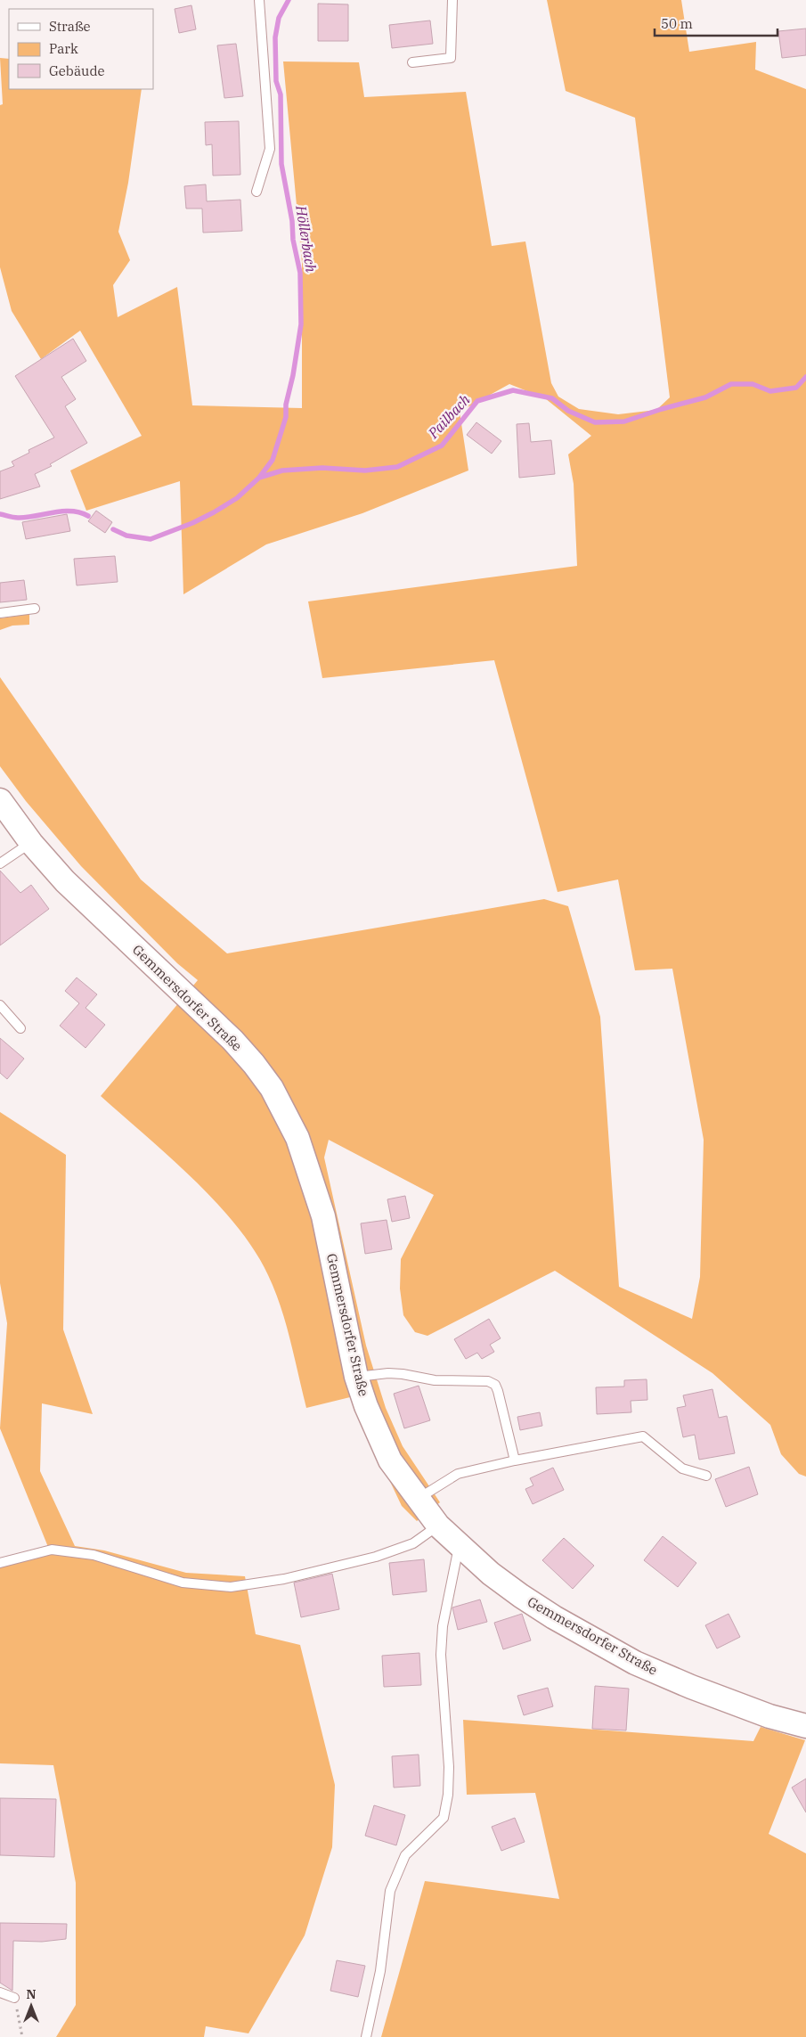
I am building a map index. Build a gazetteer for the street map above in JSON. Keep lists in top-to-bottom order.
{
  "streets": {
    "main road": ["Gemmersdorfer Straße"]
  },
  "water": ["Höllerbach", "Pailbach"],
  "legend": ["Straße", "Park", "Gebäude"],
  "scale_bar": "50 m",
  "north": "top"
}
